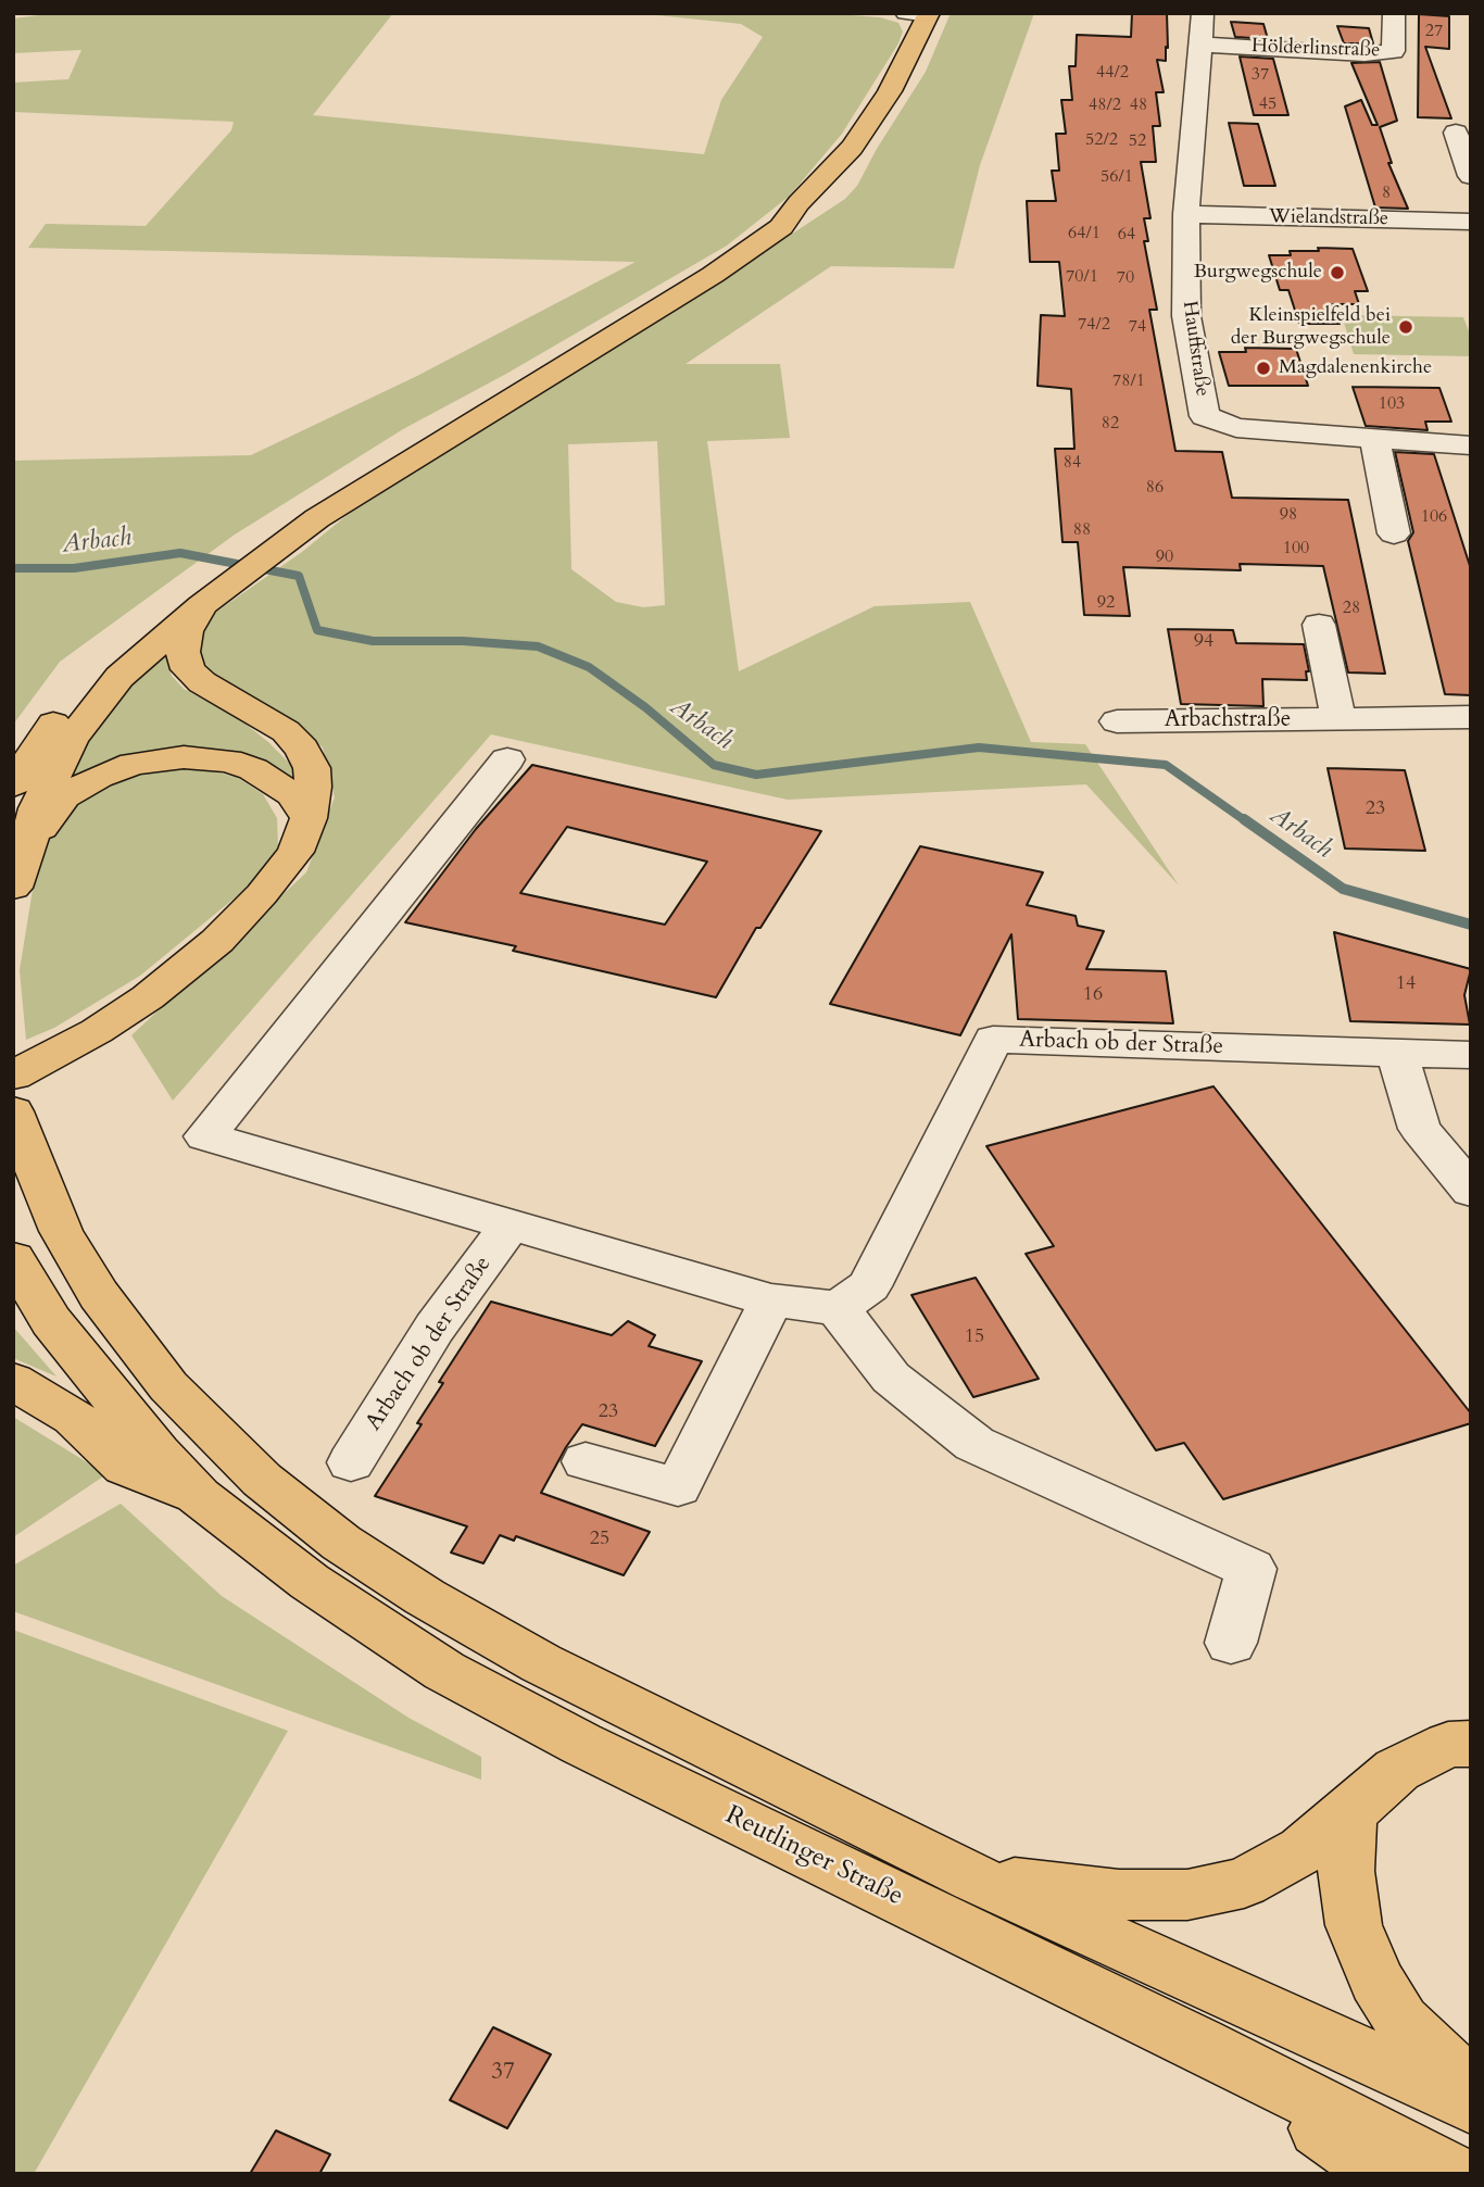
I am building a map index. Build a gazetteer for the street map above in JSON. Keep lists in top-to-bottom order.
{
  "streets": {
    "main road": ["Reutlinger Straße"],
    "street": [
      "Hölderlinstraße",
      "Wielandstraße",
      "Hauffstraße",
      "Arbachstraße",
      "Arbach ob der Straße"
    ]
  },
  "crossings": [
    ["Hölderlinstraße", "Hauffstraße"],
    ["Wielandstraße", "Hauffstraße"]
  ],
  "water": ["Arbach"],
  "places": ["Burgwegschule", "Kleinspielfeld bei der Burgwegschule", "Magdalenenkirche"],
  "house_numbers": [
    "27",
    "44/2",
    "37",
    "45",
    "48/2",
    "48",
    "52/2",
    "52",
    "56/1",
    "8",
    "64/1",
    "64",
    "70/1",
    "70",
    "74/2",
    "74",
    "78/1",
    "103",
    "82",
    "84",
    "86",
    "98",
    "106",
    "88",
    "100",
    "90",
    "92",
    "28",
    "94",
    "23",
    "14",
    "16",
    "15",
    "23",
    "25",
    "37"
  ]
}
